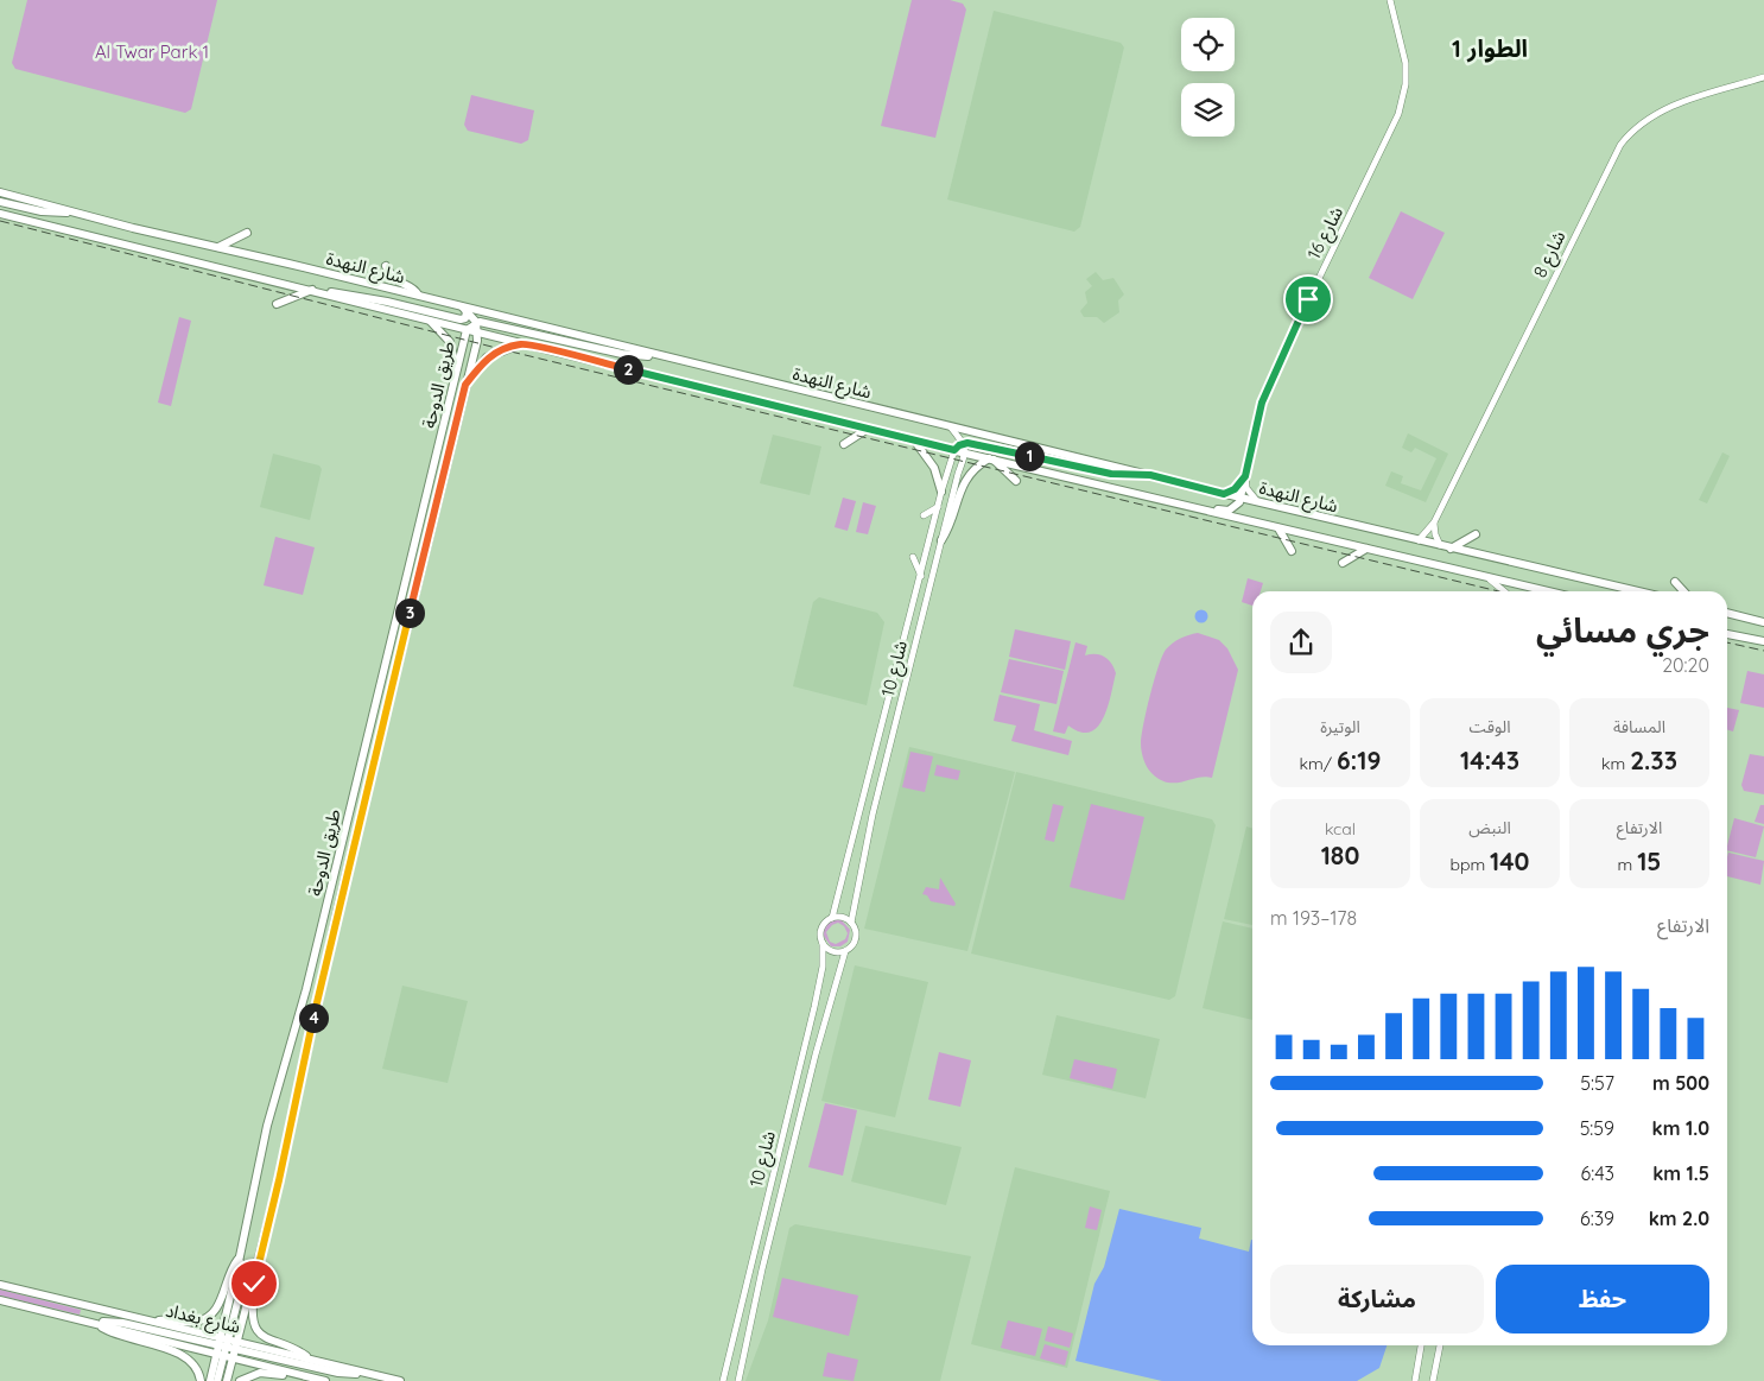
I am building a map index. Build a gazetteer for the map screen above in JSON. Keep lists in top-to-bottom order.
{
  "streets": {
    "main road": ["شارع النهدة", "طريق الدوحة", "شارع بغداد"],
    "street": ["شارع 16", "شارع 8", "شارع 10"]
  },
  "crossings": [
    ["شارع 8", "شارع النهدة"],
    ["شارع النهدة", "طريق الدوحة"],
    ["شارع النهدة", "شارع 10"],
    ["طريق الدوحة", "شارع بغداد"]
  ],
  "districts": ["الطوار 1"],
  "parks": ["Al Twar Park 1"],
  "page": {
    "pins": [
      "2",
      "1",
      "3",
      "4"
    ],
    "heading": ["جري مسائي", "20:20"],
    "stats": [
      ["المسافة", "2.33 km"],
      ["الوقت", "14:43"],
      ["الوتيرة", "6:19 /km"],
      ["الارتفاع", "15 m"],
      ["النبض", "140 bpm"],
      ["kcal", "180"]
    ],
    "chart": ["الارتفاع", "178–193 m"],
    "list": [
      {
        "name": "500 m",
        "note": "5:57"
      },
      {
        "name": "1.0 km",
        "note": "5:59"
      },
      {
        "name": "1.5 km",
        "note": "6:43"
      },
      {
        "name": "2.0 km",
        "note": "6:39"
      }
    ],
    "buttons": ["حفظ", "مشاركة"]
  }
}
